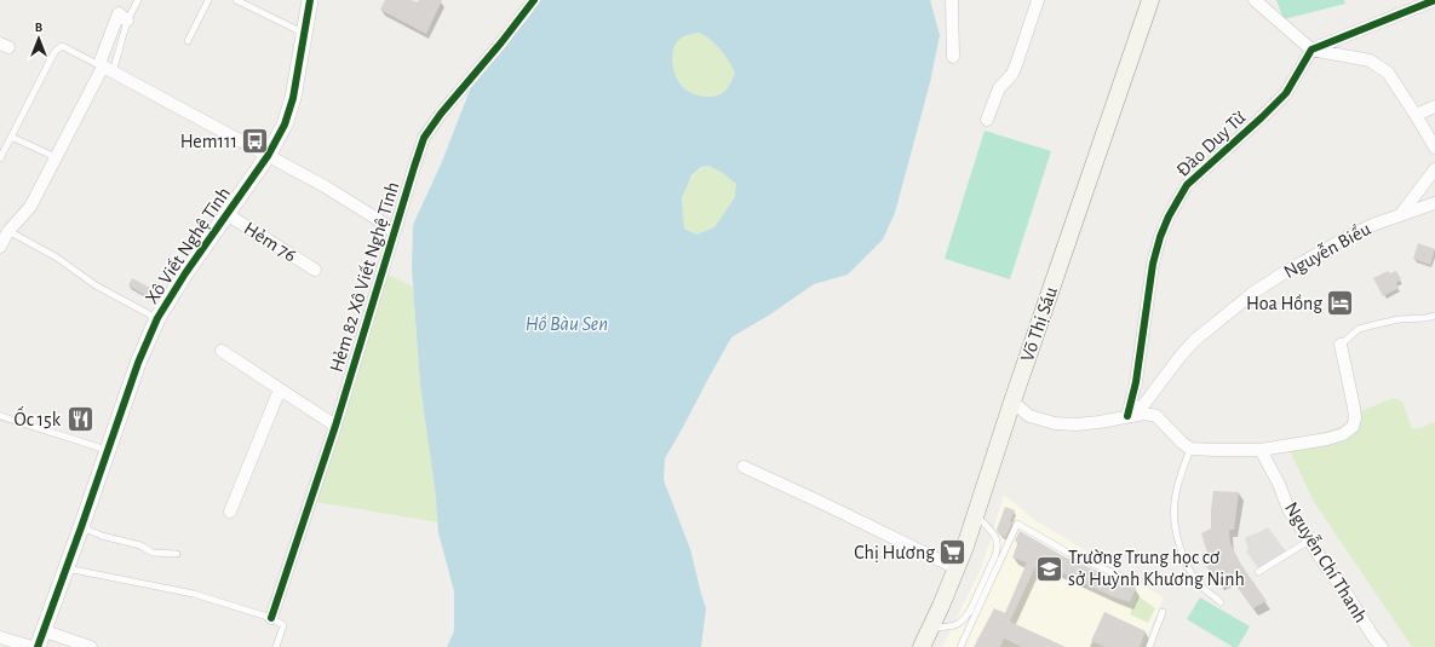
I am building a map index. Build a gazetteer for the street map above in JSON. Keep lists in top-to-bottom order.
{
  "streets": {
    "main road": ["Võ Thị Sáu"],
    "street": [
      "Đào Duy Từ",
      "Hẻm 76",
      "Xô Viết Nghệ Tĩnh",
      "Nguyễn Biểu",
      "Hẻm 82 Xô Viết Nghệ Tĩnh",
      "Nguyễn Chí Thanh"
    ]
  },
  "crossings": [
    ["Đào Duy Từ", "Nguyễn Biểu"],
    ["Hẻm 76", "Xô Viết Nghệ Tĩnh"],
    ["Xô Viết Nghệ Tĩnh", "Hẻm 82 Xô Viết Nghệ Tĩnh"]
  ],
  "water": ["Hồ Bàu Sen"],
  "places": {
    "bus stop": ["Hem111"],
    "hotel": ["Hoa Hồng"],
    "restaurant": ["Ốc 15k"],
    "supermarket": ["Chị Hương"],
    "school or university": ["Trường Trung học cơ sở Huỳnh Khương Ninh"]
  },
  "north": "top"
}
